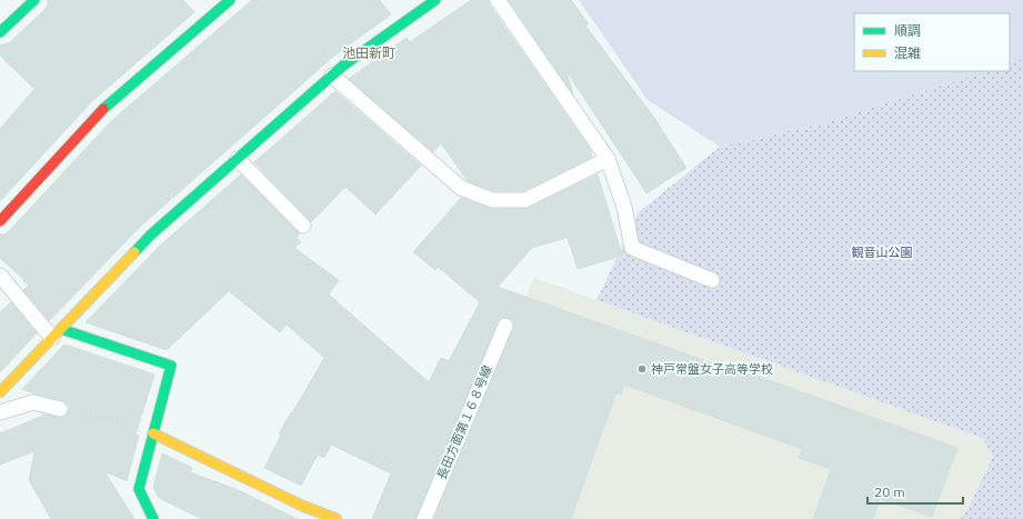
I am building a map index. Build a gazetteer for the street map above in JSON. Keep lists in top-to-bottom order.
{
  "streets": {
    "lane": ["長田方面第１６８号線"]
  },
  "districts": ["池田新町"],
  "parks": ["観音山公園"],
  "places": ["神戸常盤女子高等学校"],
  "legend": ["順調", "混雑"],
  "scale_bar": "20 m"
}
